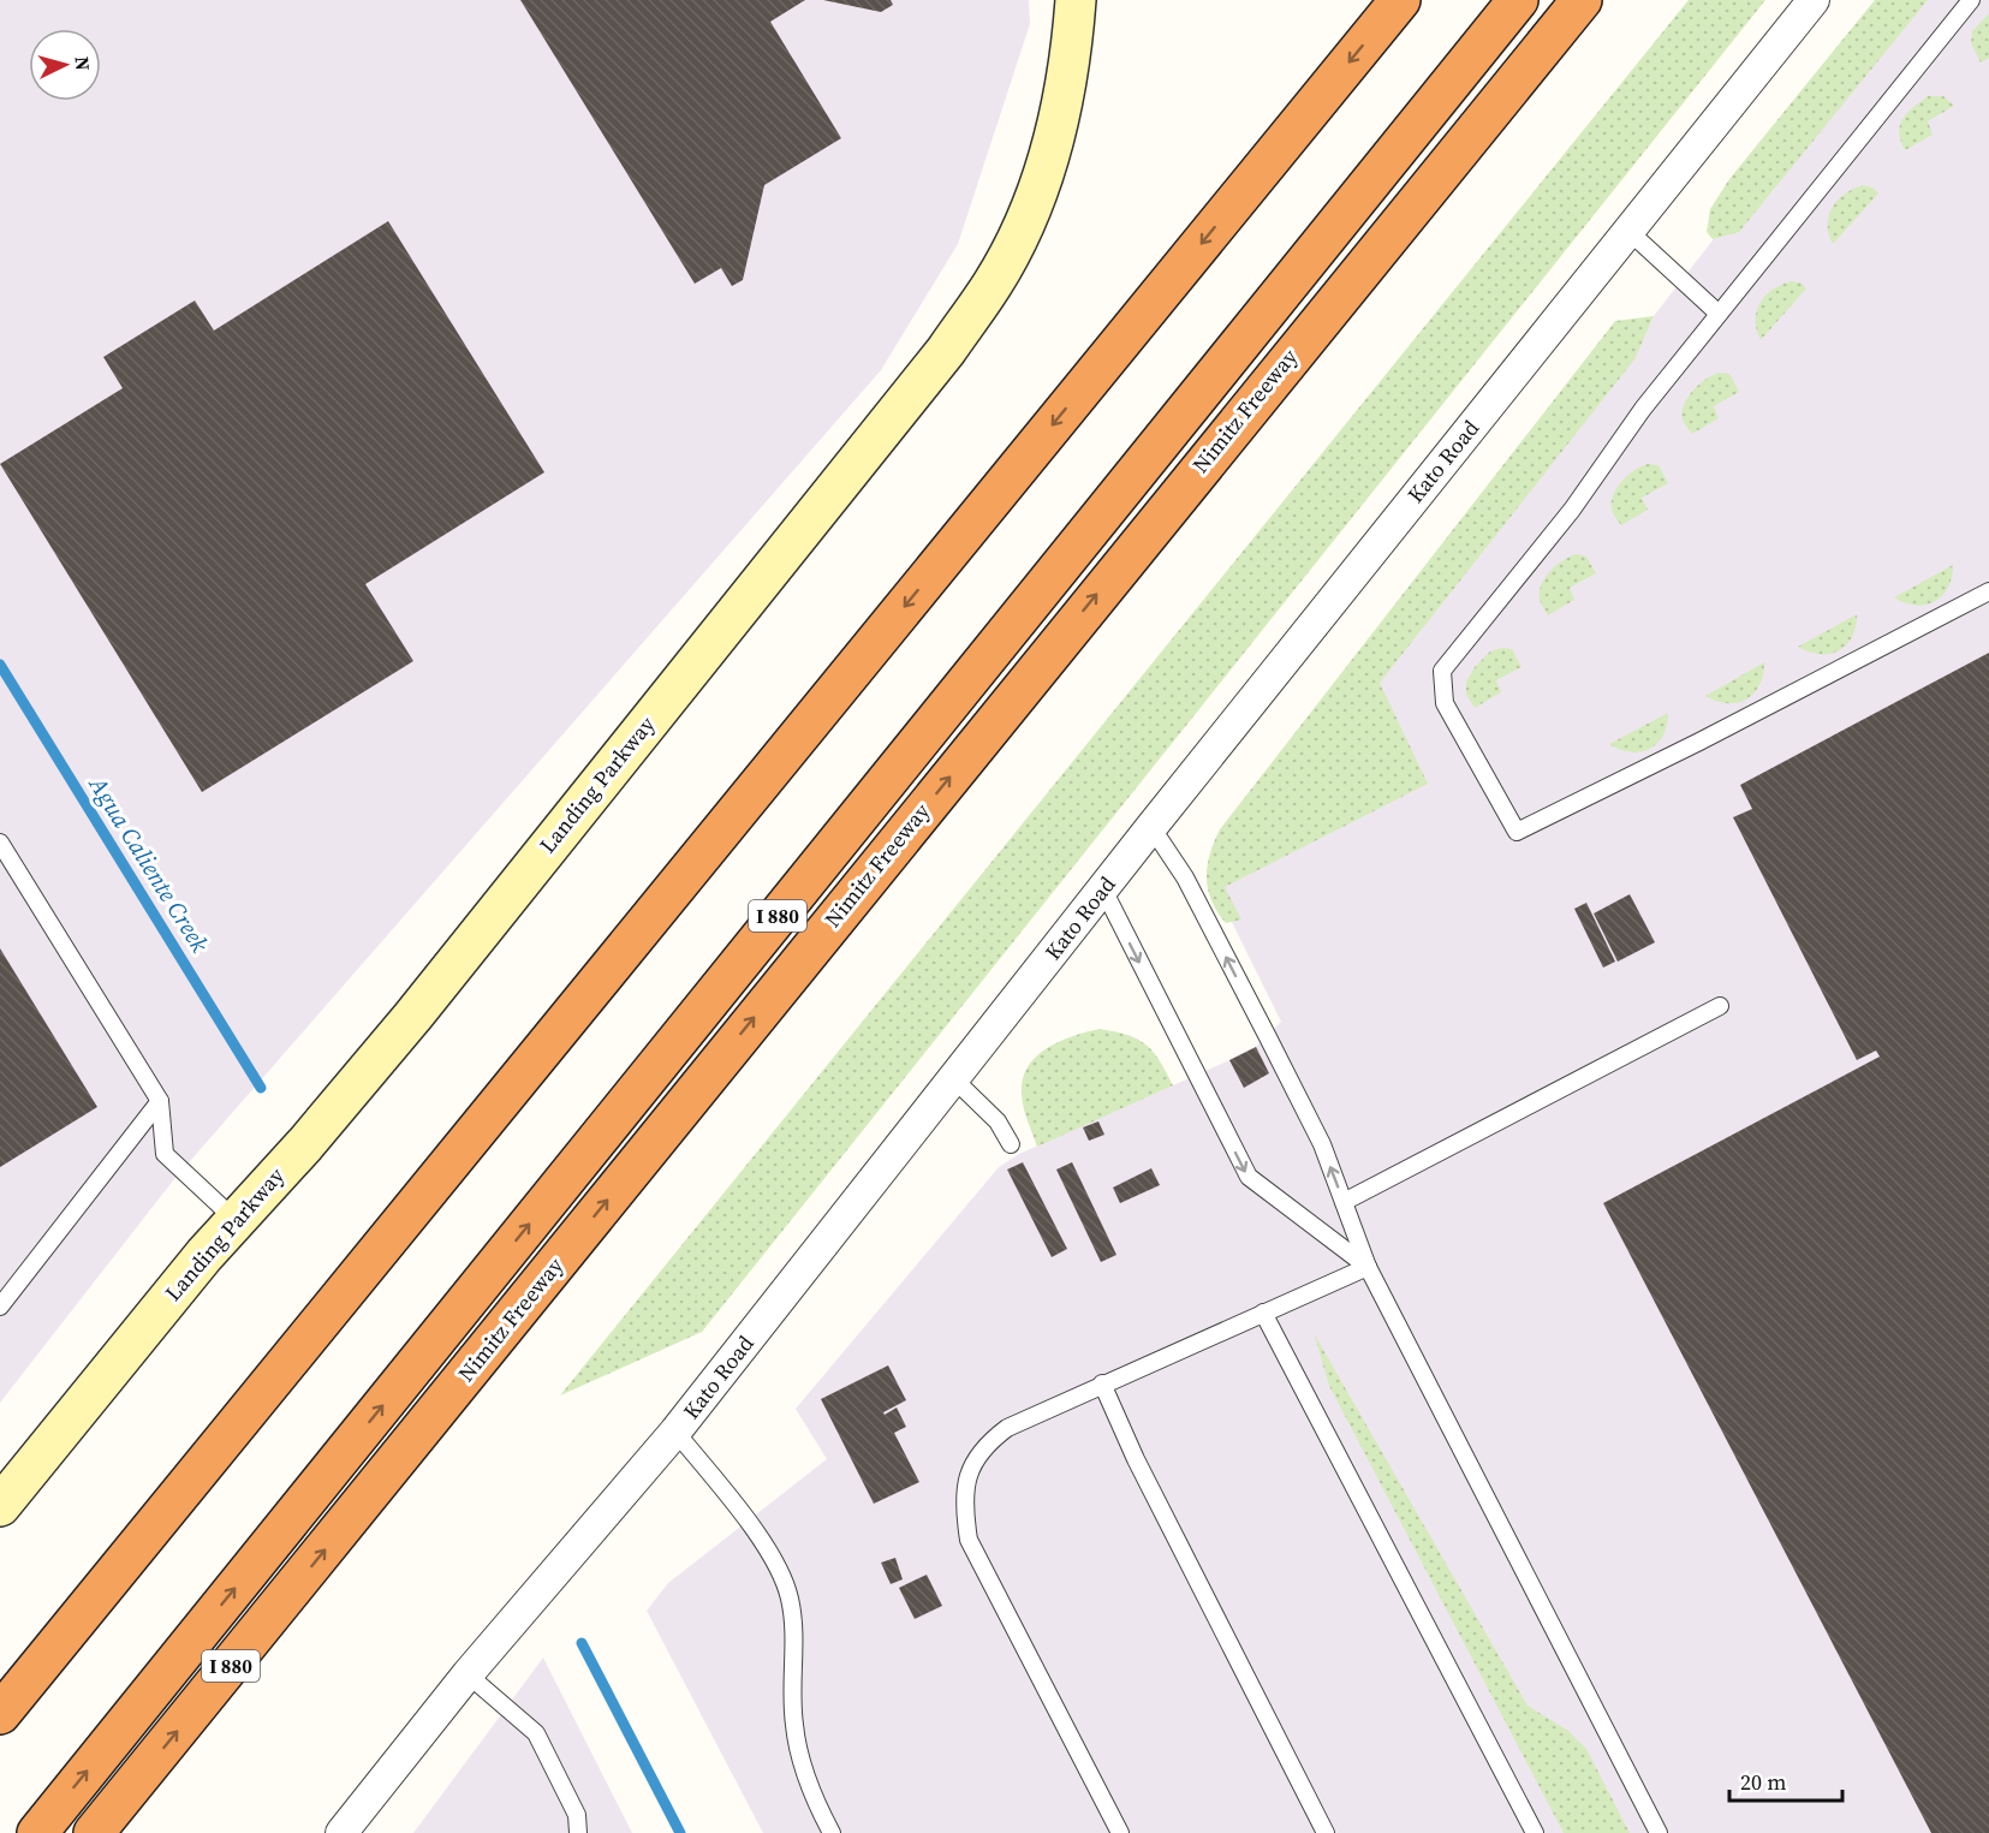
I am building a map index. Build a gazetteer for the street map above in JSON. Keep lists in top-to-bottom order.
{
  "streets": {
    "highway": ["Nimitz Freeway", "I 880"],
    "street": ["Kato Road", "Landing Parkway"]
  },
  "water": ["Agua Caliente Creek"],
  "scale_bar": "20 m",
  "north": "right"
}
